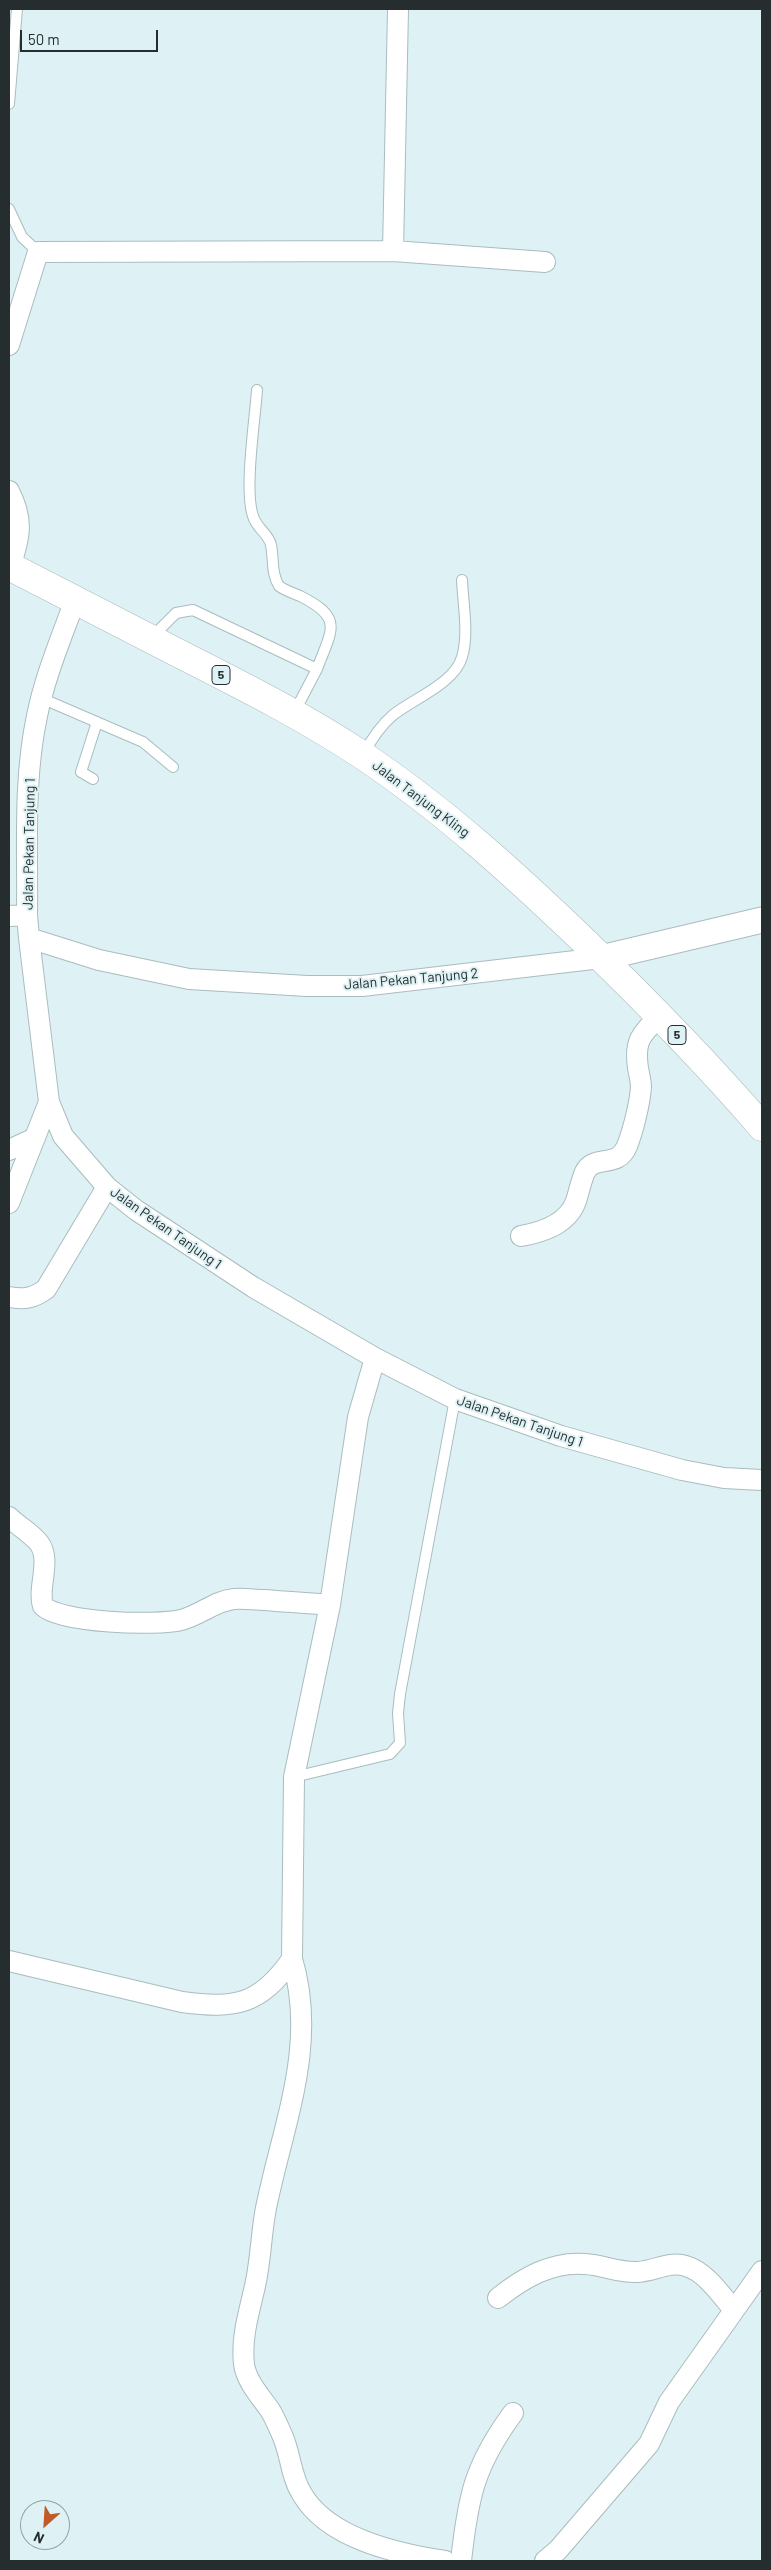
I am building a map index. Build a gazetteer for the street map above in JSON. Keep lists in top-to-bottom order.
{
  "streets": {
    "highway": ["5", "Jalan Tanjung Kling"],
    "street": ["Jalan Pekan Tanjung 1", "Jalan Pekan Tanjung 2"]
  },
  "crossings": [
    ["Jalan Tanjung Kling", "Jalan Pekan Tanjung 1"],
    ["Jalan Tanjung Kling", "Jalan Pekan Tanjung 2"],
    ["Jalan Pekan Tanjung 1", "Jalan Pekan Tanjung 2"]
  ],
  "scale_bar": "50 m",
  "north": "bottom left"
}
